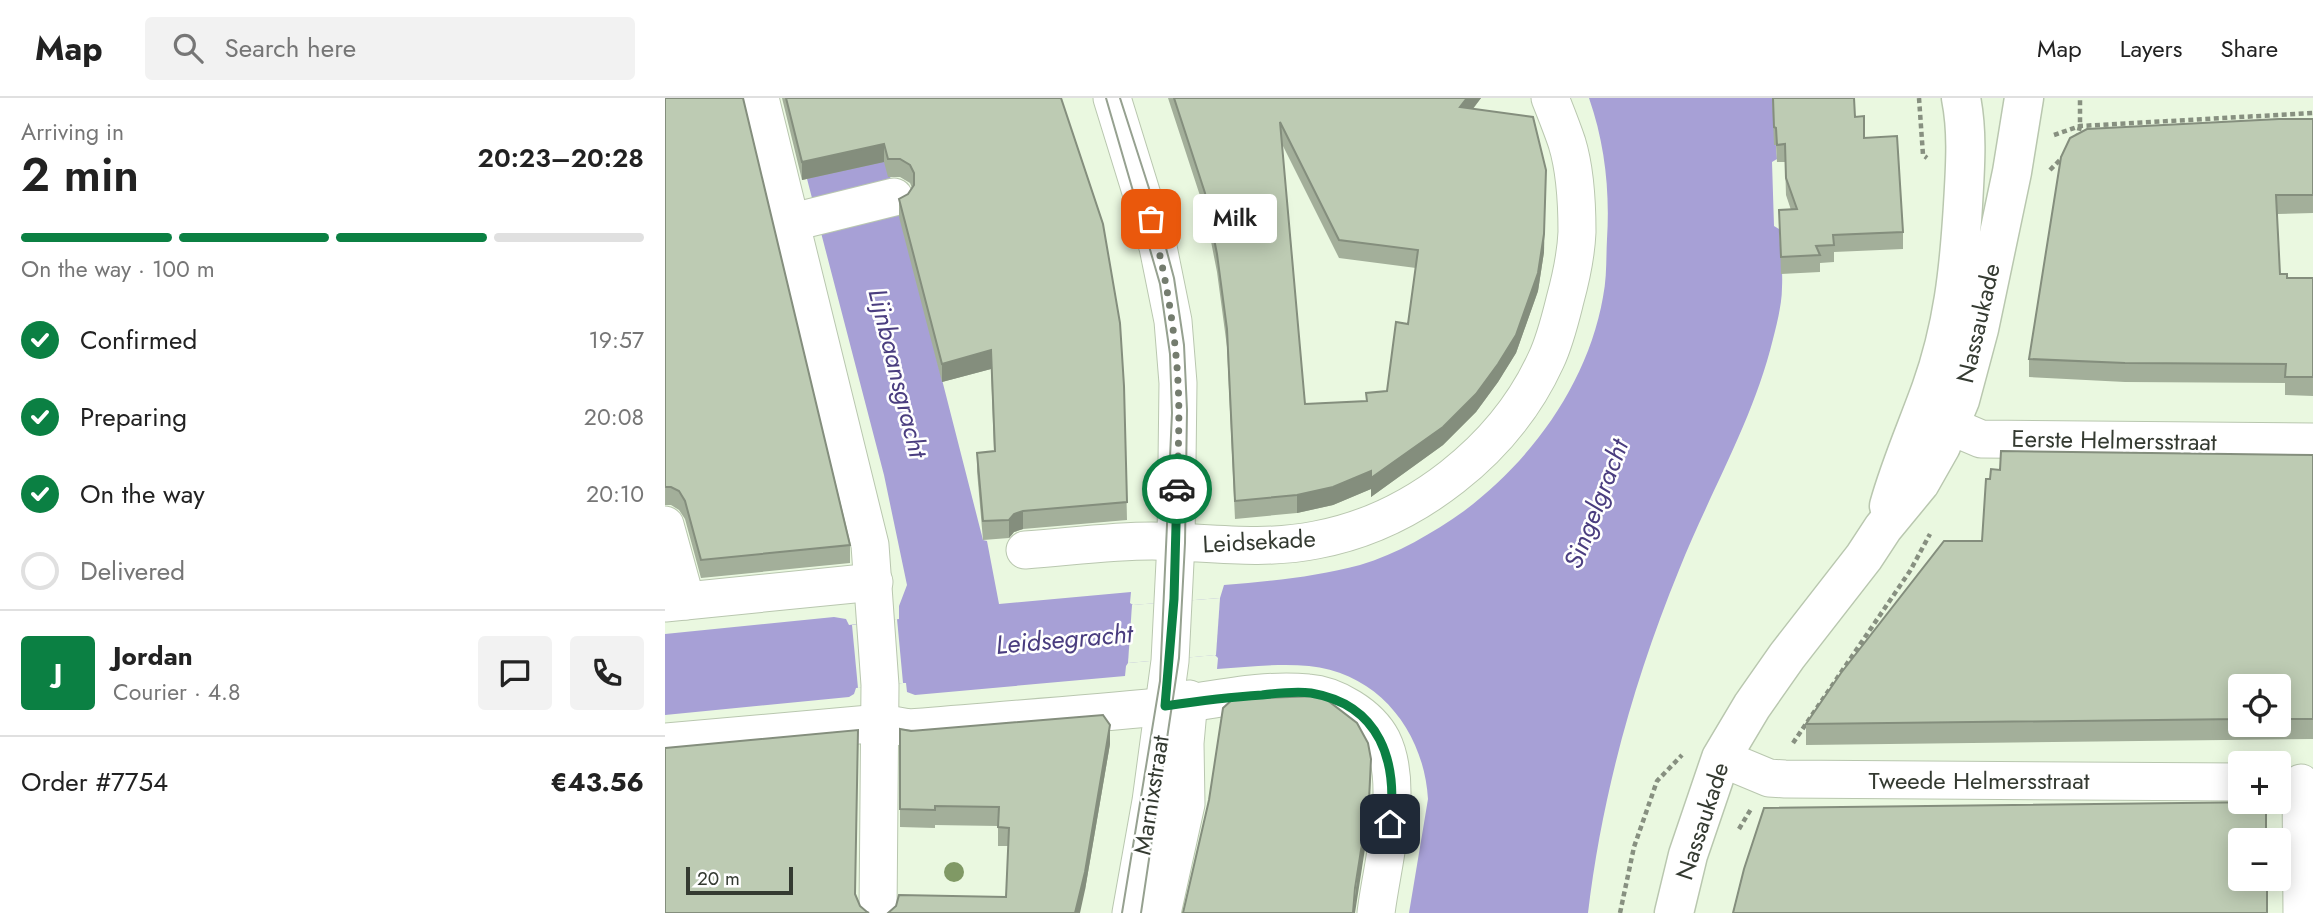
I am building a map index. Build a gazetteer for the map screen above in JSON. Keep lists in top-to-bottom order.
{
  "streets": {
    "main road": ["Nassaukade"],
    "street": [
      "Eerste Helmersstraat",
      "Leidsekade",
      "Tweede Helmersstraat",
      "Marnixstraat"
    ]
  },
  "crossings": [
    ["Nassaukade", "Eerste Helmersstraat"],
    ["Nassaukade", "Tweede Helmersstraat"],
    ["Leidsekade", "Marnixstraat"]
  ],
  "water": ["Lijnbaansgracht", "Singelgracht", "Leidsegracht"],
  "places": ["Milk"],
  "scale_bar": "20 m",
  "page": {
    "header": "Map",
    "search": "Search here",
    "nav": ["Map", "Layers", "Share"],
    "heading": ["2 min", "Arriving in", "20:23–20:28"],
    "panel": [
      "Jordan",
      "Courier · 4.8",
      "Order #7754",
      "€43.56"
    ],
    "bubble": "Milk",
    "bar": "On the way · 100 m",
    "list": [
      ["Confirmed", "19:57"],
      ["Preparing", "20:08"],
      ["On the way", "20:10"],
      "Delivered"
    ],
    "round": "J",
    "map_buttons": ["+", "−"],
    "scale": "20 m"
  }
}
